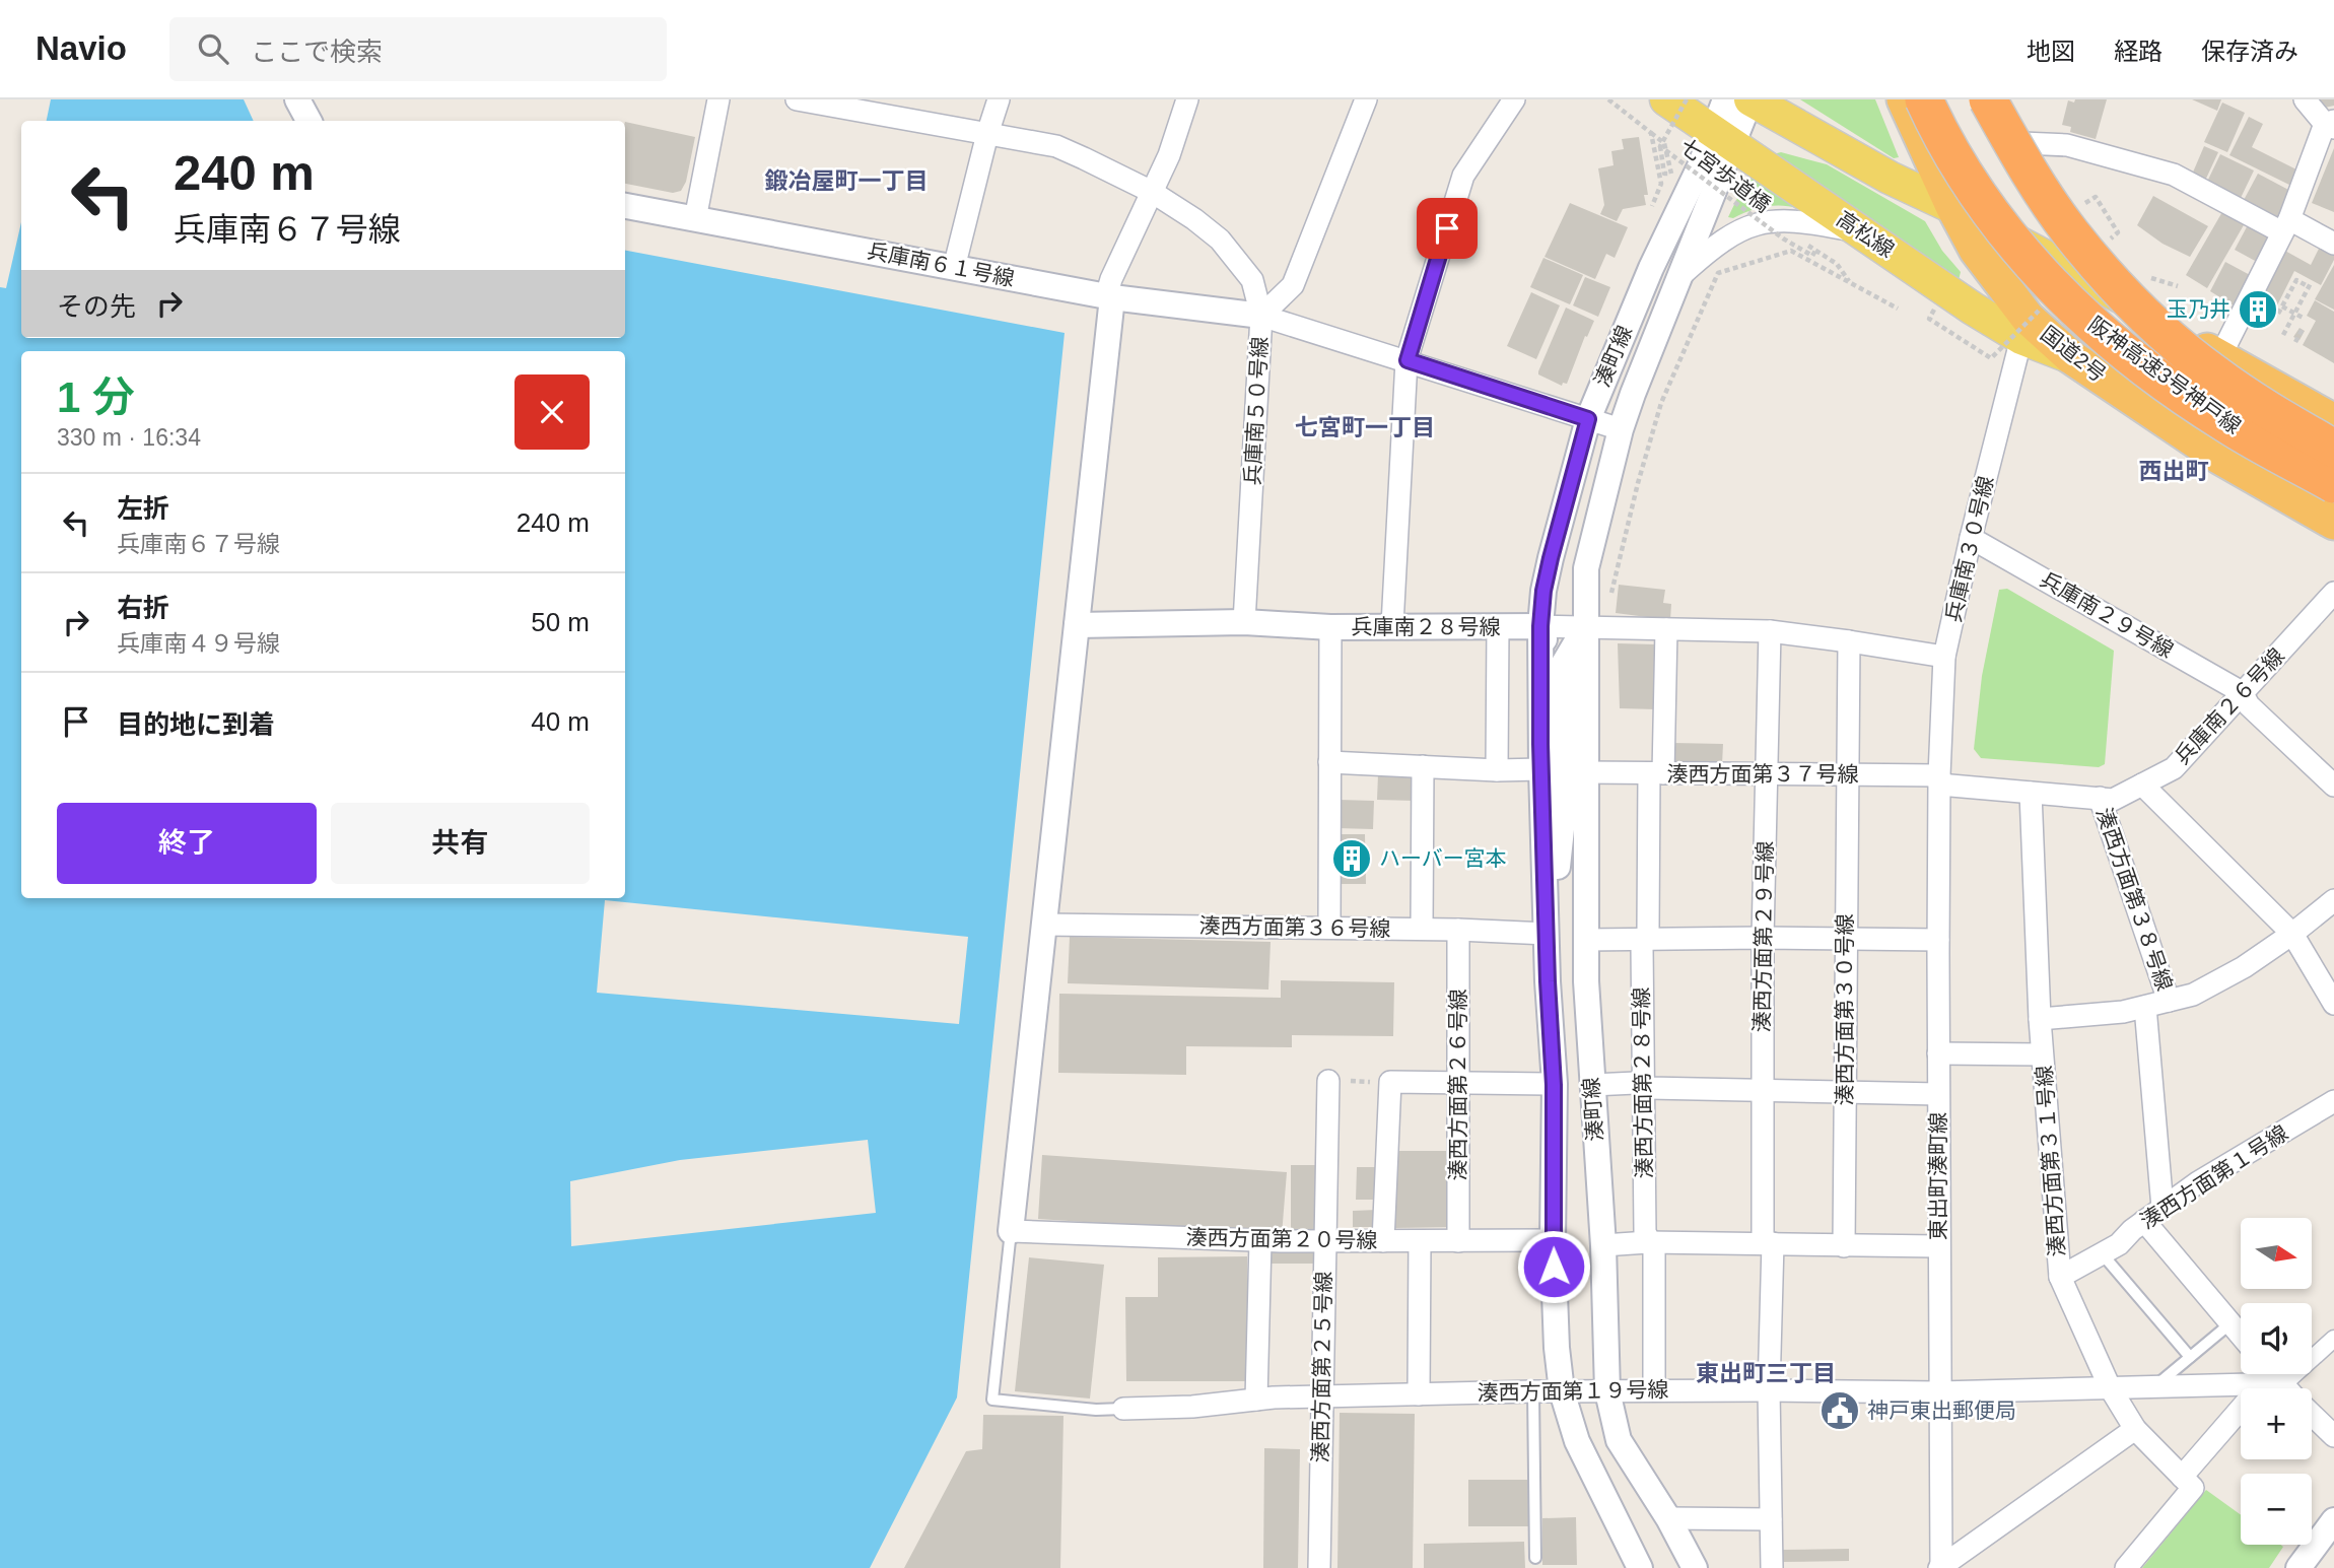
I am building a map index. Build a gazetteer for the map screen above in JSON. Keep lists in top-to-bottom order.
{
  "streets": {
    "highway": ["国道2号", "阪神高速3号神戸線"],
    "main road": ["高松線"],
    "street": [
      "兵庫南６１号線",
      "湊町線",
      "兵庫南５０号線",
      "兵庫南３０号線",
      "兵庫南２９号線",
      "兵庫南２８号線",
      "兵庫南２６号線",
      "湊西方面第３７号線",
      "湊西方面第３８号線",
      "湊西方面第３６号線",
      "湊西方面第２９号線",
      "湊西方面第３０号線",
      "湊西方面第２８号線",
      "湊西方面第２６号線",
      "湊西方面第３１号線",
      "東出町湊町線",
      "湊西方面第１号線",
      "湊西方面第２０号線",
      "湊西方面第２５号線",
      "湊西方面第１９号線"
    ],
    "path": ["七宮歩道橋"]
  },
  "crossings": [
    ["高松線", "国道2号"],
    ["高松線", "湊町線"],
    ["高松線", "兵庫南３０号線"],
    ["兵庫南６１号線", "兵庫南５０号線"],
    ["国道2号", "兵庫南３０号線"],
    ["湊町線", "兵庫南２８号線"],
    ["湊町線", "湊西方面第３７号線"],
    ["湊町線", "湊西方面第３６号線"],
    ["湊町線", "湊西方面第２０号線"],
    ["湊町線", "湊西方面第１９号線"],
    ["兵庫南５０号線", "兵庫南２８号線"],
    ["兵庫南３０号線", "兵庫南２９号線"],
    ["兵庫南３０号線", "兵庫南２８号線"],
    ["兵庫南３０号線", "兵庫南２６号線"],
    ["兵庫南３０号線", "湊西方面第３７号線"],
    ["兵庫南３０号線", "東出町湊町線"],
    ["兵庫南２９号線", "兵庫南２６号線"],
    ["兵庫南２８号線", "湊西方面第２９号線"],
    ["兵庫南２８号線", "湊西方面第３０号線"],
    ["兵庫南２８号線", "湊西方面第２８号線"],
    ["兵庫南２６号線", "湊西方面第３７号線"],
    ["兵庫南２６号線", "湊西方面第３８号線"],
    ["兵庫南２６号線", "湊西方面第３１号線"],
    ["兵庫南２６号線", "東出町湊町線"],
    ["湊西方面第３７号線", "湊西方面第２９号線"],
    ["湊西方面第３７号線", "湊西方面第３０号線"],
    ["湊西方面第３７号線", "湊西方面第２８号線"],
    ["湊西方面第３７号線", "東出町湊町線"],
    ["湊西方面第３６号線", "湊西方面第２６号線"],
    ["湊西方面第２９号線", "湊西方面第１９号線"],
    ["湊西方面第２８号線", "湊西方面第１９号線"],
    ["湊西方面第２６号線", "湊西方面第２０号線"],
    ["湊西方面第３１号線", "湊西方面第１号線"],
    ["湊西方面第３１号線", "湊西方面第１９号線"],
    ["東出町湊町線", "湊西方面第１９号線"],
    ["湊西方面第２０号線", "湊西方面第２５号線"],
    ["湊西方面第２０号線", "湊西方面第１９号線"],
    ["湊西方面第２５号線", "湊西方面第１９号線"]
  ],
  "districts": [
    "鍛冶屋町一丁目",
    "七宮町一丁目",
    "西出町",
    "東出町三丁目"
  ],
  "places": {
    "building": ["玉乃井", "ハーバー宮本"],
    "public building": ["神戸東出郵便局"]
  },
  "north": "right",
  "page": {
    "header": "Navio",
    "search": "ここで検索",
    "nav": ["地図", "経路", "保存済み"],
    "turn": ["240 m", "兵庫南６７号線"],
    "then": "その先",
    "heading": ["1 分", "330 m · 16:34"],
    "list": [
      {
        "name": "左折",
        "note": "兵庫南６７号線",
        "value": "240 m"
      },
      {
        "name": "右折",
        "note": "兵庫南４９号線",
        "value": "50 m"
      },
      {
        "name": "目的地に到着",
        "value": "40 m"
      }
    ],
    "buttons": ["終了", "共有"],
    "map_buttons": ["+", "−"]
  }
}
